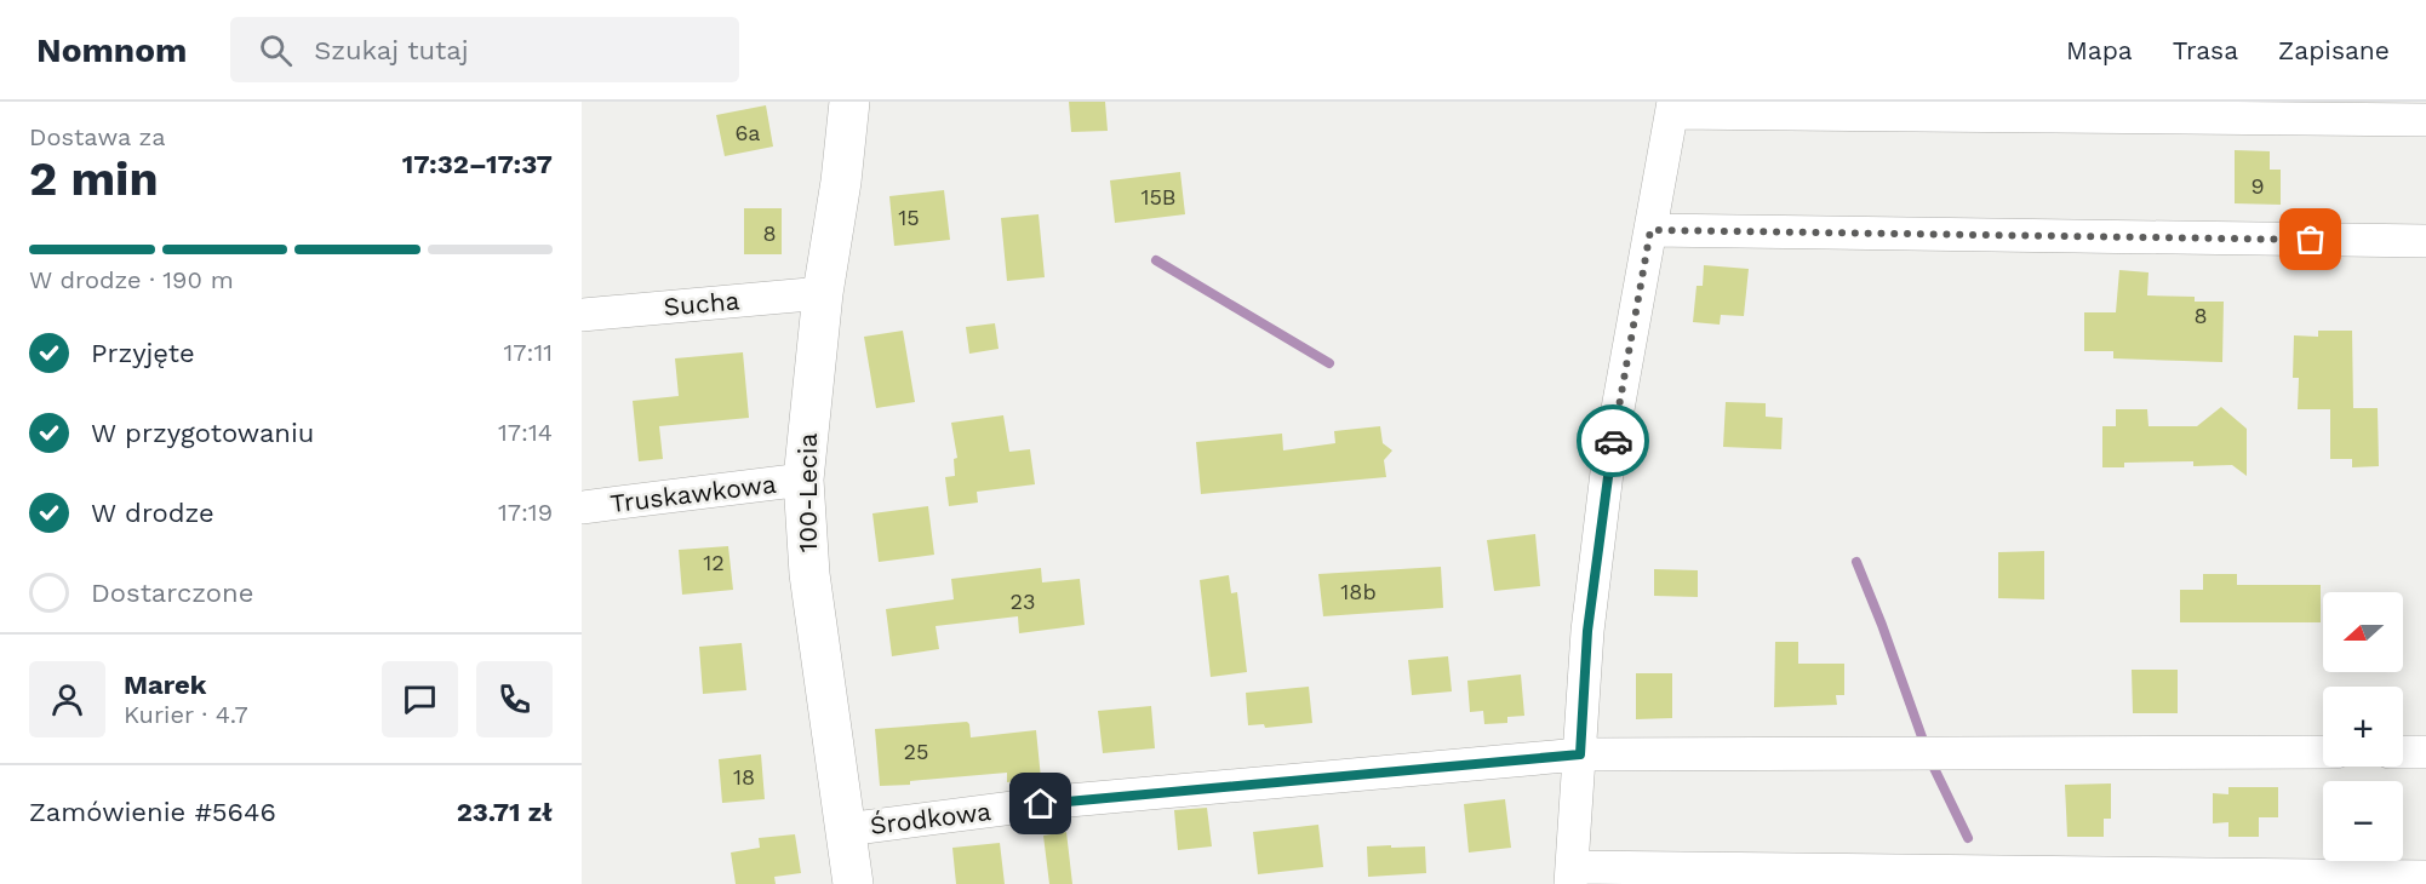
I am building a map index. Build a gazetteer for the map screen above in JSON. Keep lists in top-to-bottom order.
{
  "streets": {
    "street": [
      "Sucha",
      "100-Lecia",
      "Truskawkowa",
      "Środkowa"
    ]
  },
  "crossings": [
    ["Sucha", "100-Lecia"],
    ["100-Lecia", "Truskawkowa"],
    ["100-Lecia", "Środkowa"]
  ],
  "house_numbers": [
    "6a",
    "9",
    "15B",
    "15",
    "8",
    "8",
    "12",
    "18b",
    "23",
    "25",
    "18"
  ],
  "north": "left",
  "page": {
    "header": "Nomnom",
    "search": "Szukaj tutaj",
    "nav": ["Mapa", "Trasa", "Zapisane"],
    "heading": ["2 min", "Dostawa za", "17:32–17:37"],
    "panel": [
      "Marek",
      "Kurier · 4.7",
      "Zamówienie #5646",
      "23.71 zł"
    ],
    "bar": "W drodze · 190 m",
    "list": [
      ["Przyjęte", "17:11"],
      ["W przygotowaniu", "17:14"],
      ["W drodze", "17:19"],
      "Dostarczone"
    ],
    "map_buttons": ["+", "−"]
  }
}
